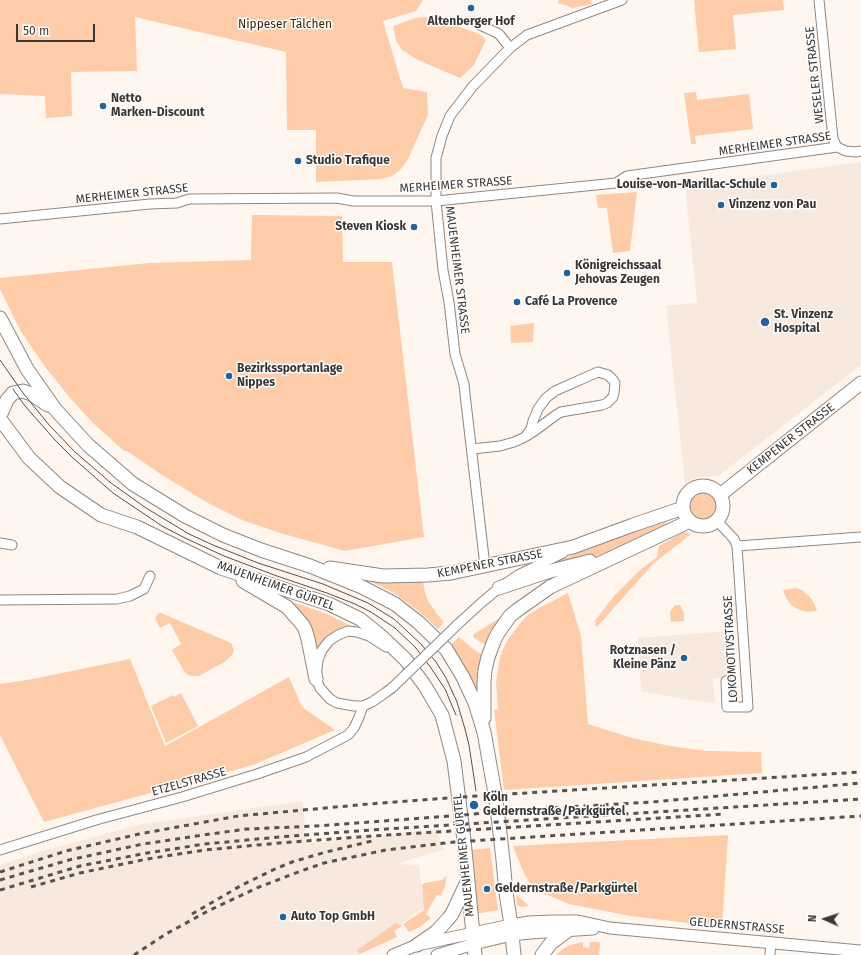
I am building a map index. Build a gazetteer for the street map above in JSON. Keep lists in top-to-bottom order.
{
  "streets": {
    "main road": ["KEMPENER STRASSE", "MAUENHEIMER GÜRTEL"],
    "street": [
      "WESELER STRASSE",
      "MERHEIMER STRASSE",
      "MAUENHEIMER STRASSE",
      "LOKOMOTIVSTRASSE",
      "ETZELSTRASSE",
      "GELDERNSTRASSE"
    ]
  },
  "crossings": [
    ["WESELER STRASSE", "MERHEIMER STRASSE"],
    ["MERHEIMER STRASSE", "MAUENHEIMER STRASSE"],
    ["MAUENHEIMER STRASSE", "KEMPENER STRASSE"],
    ["KEMPENER STRASSE", "ETZELSTRASSE"],
    ["MAUENHEIMER GÜRTEL", "GELDERNSTRASSE"]
  ],
  "parks": ["Nippeser Tälchen"],
  "places": [
    "Altenberger Hof",
    "Netto Marken-Discount",
    "Studio Trafique",
    "Louise-von-Marillac-Schule",
    "Vinzenz von Pau",
    "Steven Kiosk",
    "Königreichssaal Jehovas Zeugen",
    "Café La Provence",
    "St. Vinzenz Hospital",
    "Bezirkssportanlage Nippes",
    "Rotznasen / Kleine Pänz",
    "Köln Geldernstraße/Parkgürtel",
    "Geldernstraße/Parkgürtel",
    "Auto Top GmbH"
  ],
  "scale_bar": "50 m",
  "north": "left"
}
